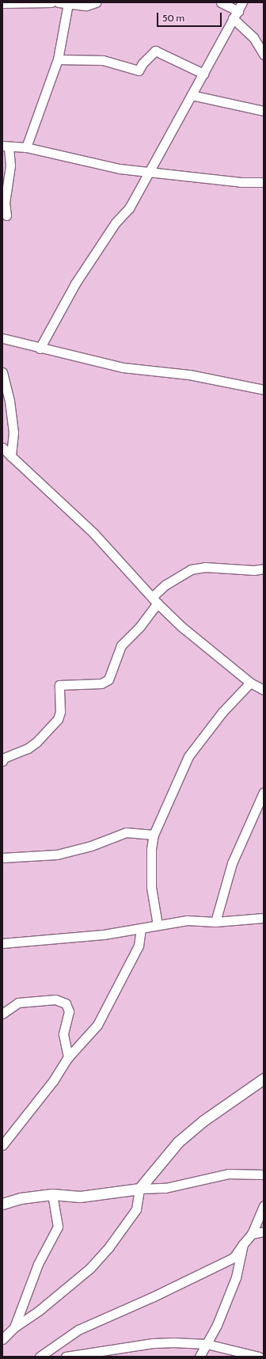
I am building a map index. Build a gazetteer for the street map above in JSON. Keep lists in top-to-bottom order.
{
  "scale_bar": "50 m"
}
